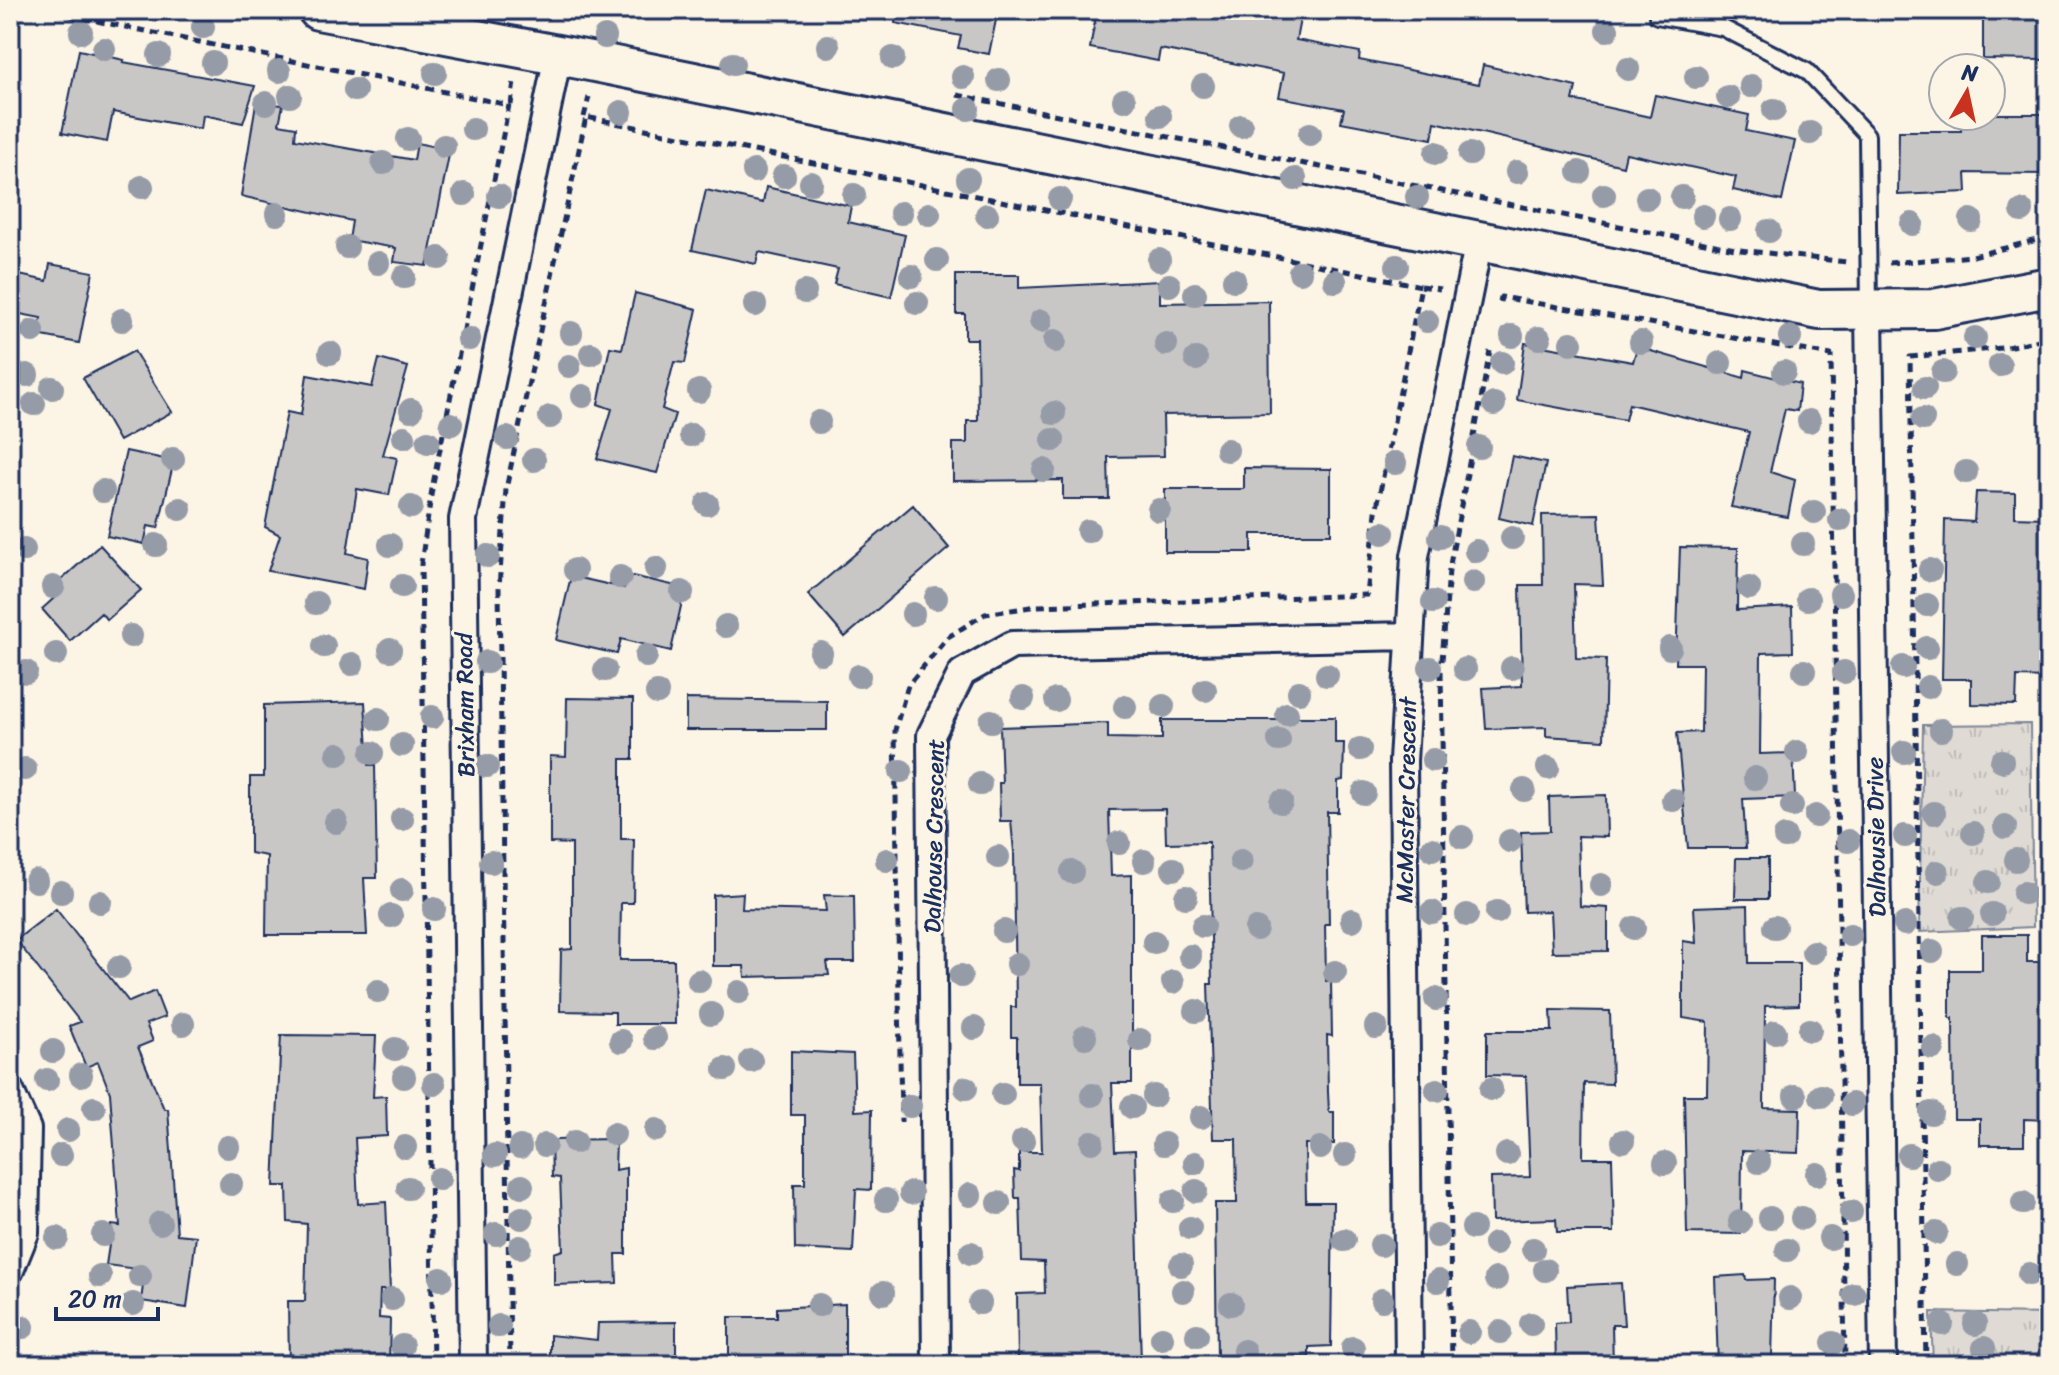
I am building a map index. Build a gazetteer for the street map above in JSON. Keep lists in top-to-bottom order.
{
  "streets": {
    "street": [
      "Brixham Road",
      "McMaster Crescent",
      "Dalhouse Crescent",
      "Dalhousie Drive"
    ]
  },
  "crossings": [
    ["McMaster Crescent", "Dalhouse Crescent"]
  ],
  "scale_bar": "20 m",
  "north": "top"
}
